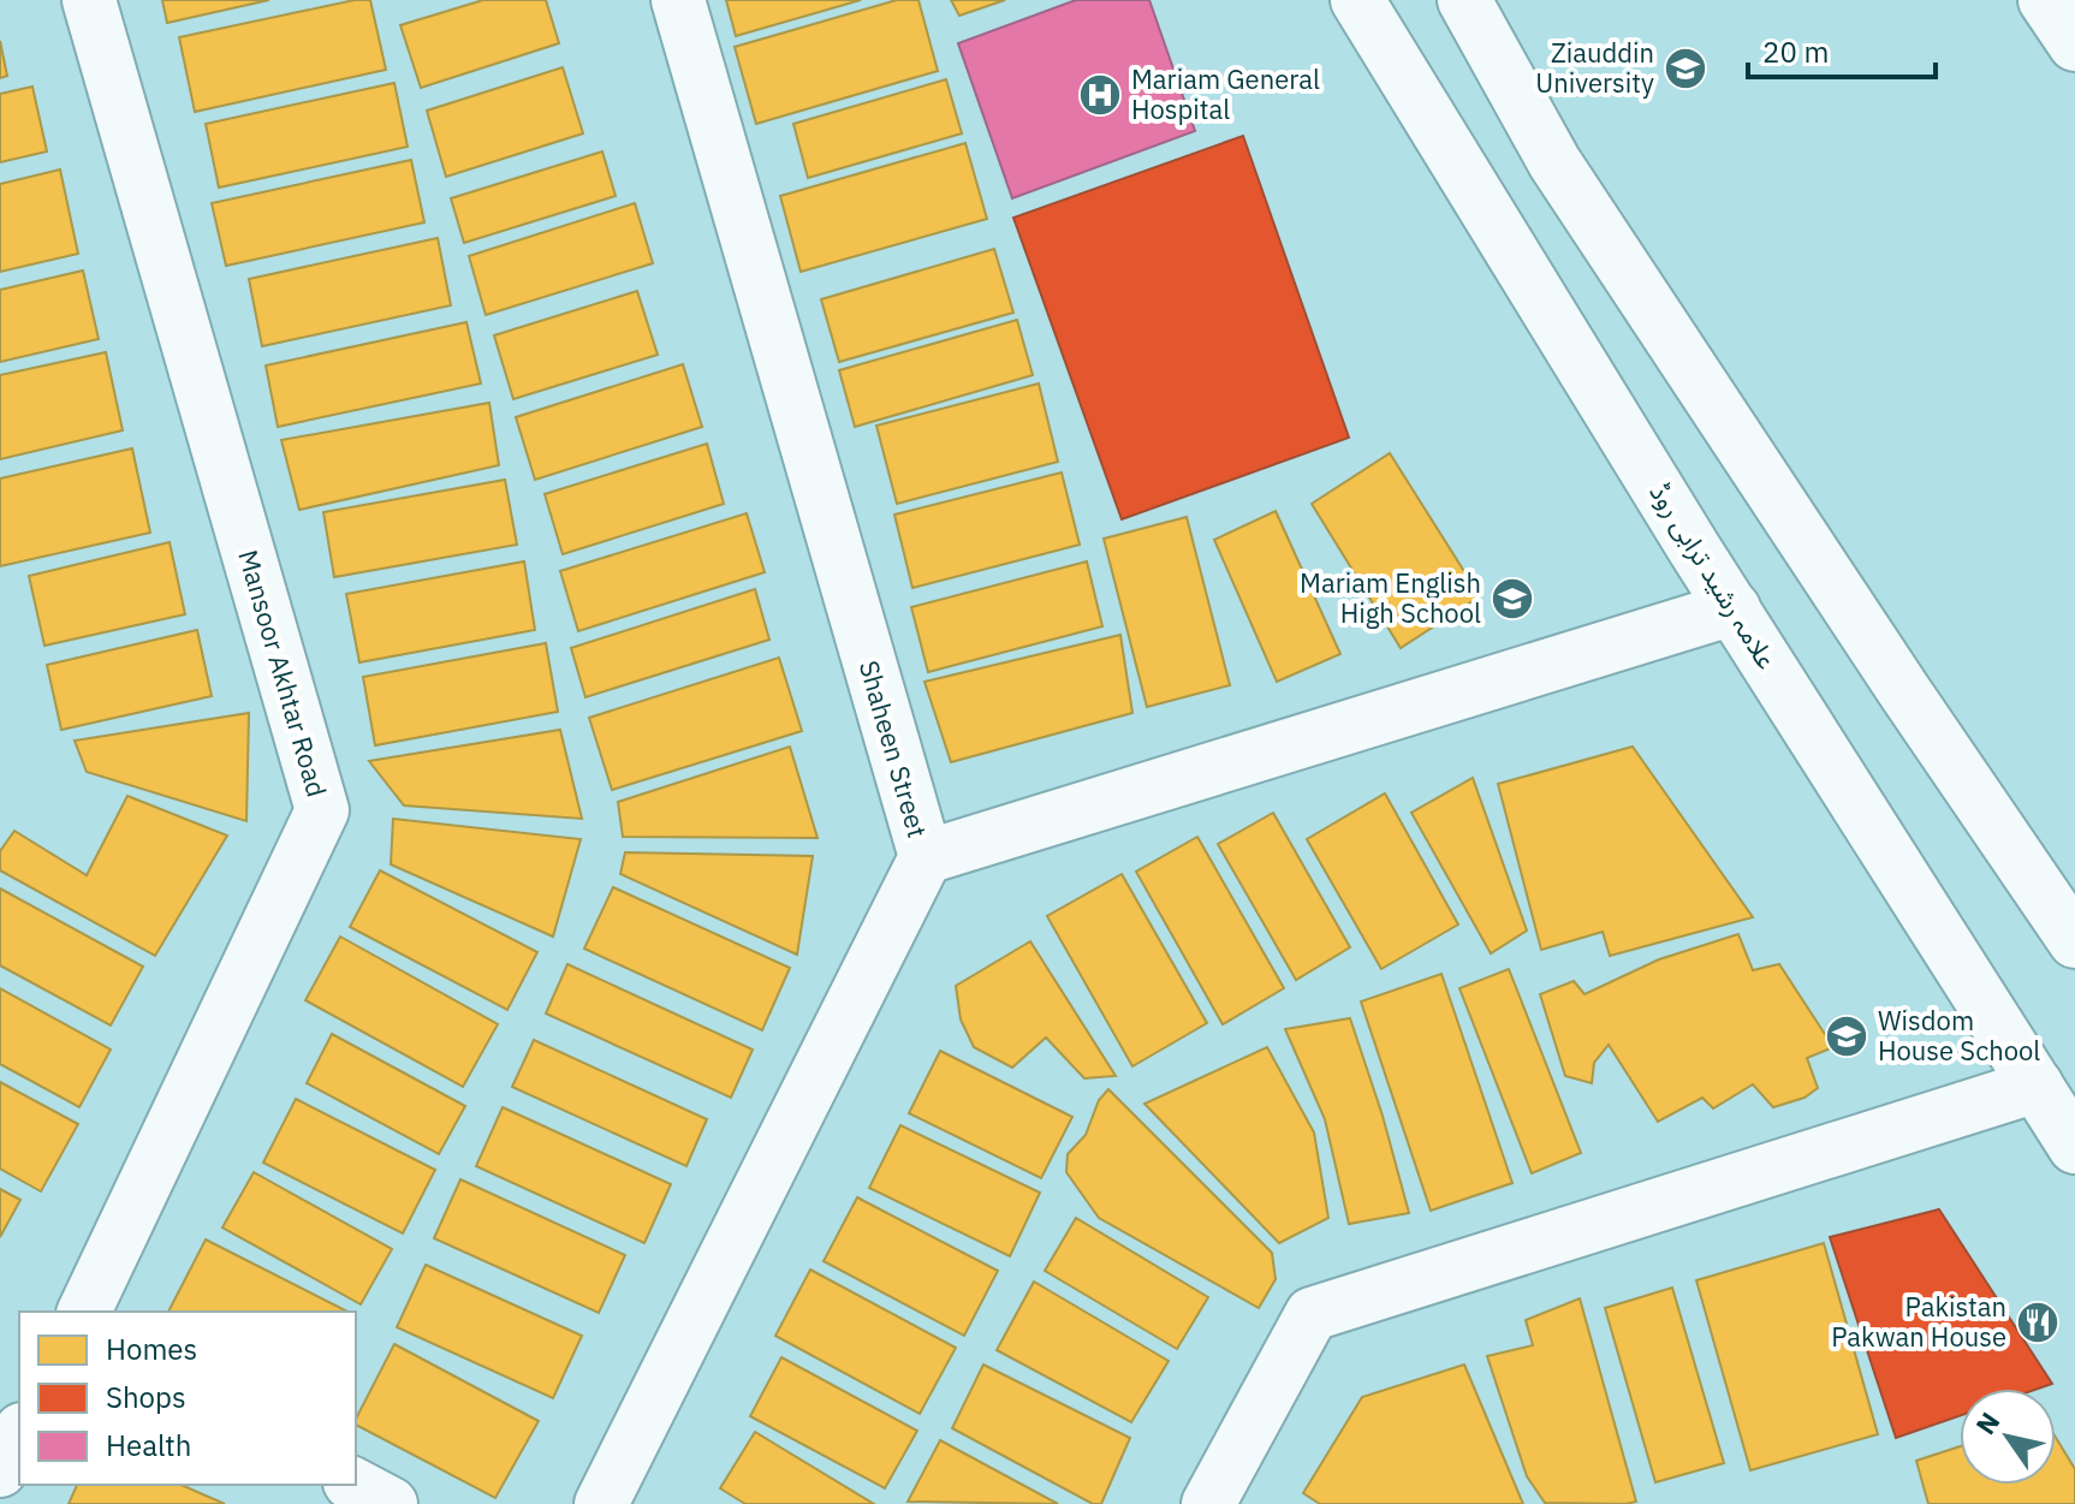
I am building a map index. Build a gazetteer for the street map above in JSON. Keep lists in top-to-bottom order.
{
  "streets": {
    "street": ["علامہ رشید ترابی روڈ", "Mansoor Akhtar Road", "Shaheen Street"]
  },
  "places": {
    "school or university": ["Ziauddin University", "Mariam English High School", "Wisdom House School"],
    "hospital": ["Mariam General Hospital"],
    "restaurant": ["Pakistan Pakwan House"]
  },
  "legend": ["Homes", "Shops", "Health"],
  "scale_bar": "20 m",
  "north": "top left"
}
